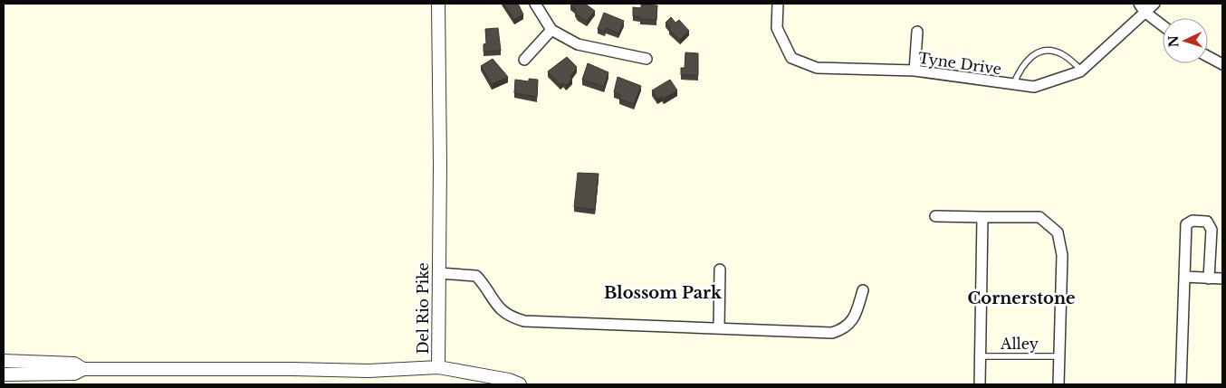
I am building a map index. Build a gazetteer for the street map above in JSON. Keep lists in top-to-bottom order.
{
  "streets": {
    "street": ["Tyne Drive", "Del Rio Pike"],
    "lane": ["Alley"]
  },
  "districts": ["Blossom Park", "Cornerstone"],
  "north": "left"
}
